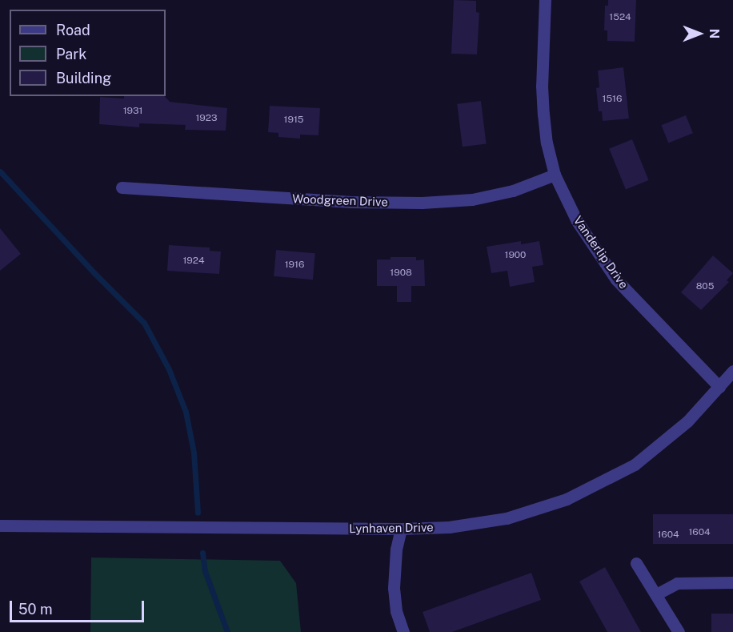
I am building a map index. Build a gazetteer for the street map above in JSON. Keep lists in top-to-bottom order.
{
  "streets": {
    "street": ["Woodgreen Drive", "Vanderlip Drive", "Lynhaven Drive"]
  },
  "crossings": [
    ["Woodgreen Drive", "Vanderlip Drive"],
    ["Vanderlip Drive", "Lynhaven Drive"]
  ],
  "house_numbers": [
    "1524",
    "1516",
    "1931",
    "1923",
    "1915",
    "1900",
    "1924",
    "1916",
    "1908",
    "805",
    "1604",
    "1604"
  ],
  "legend": ["Road", "Park", "Building"],
  "scale_bar": "50 m",
  "north": "right"
}
